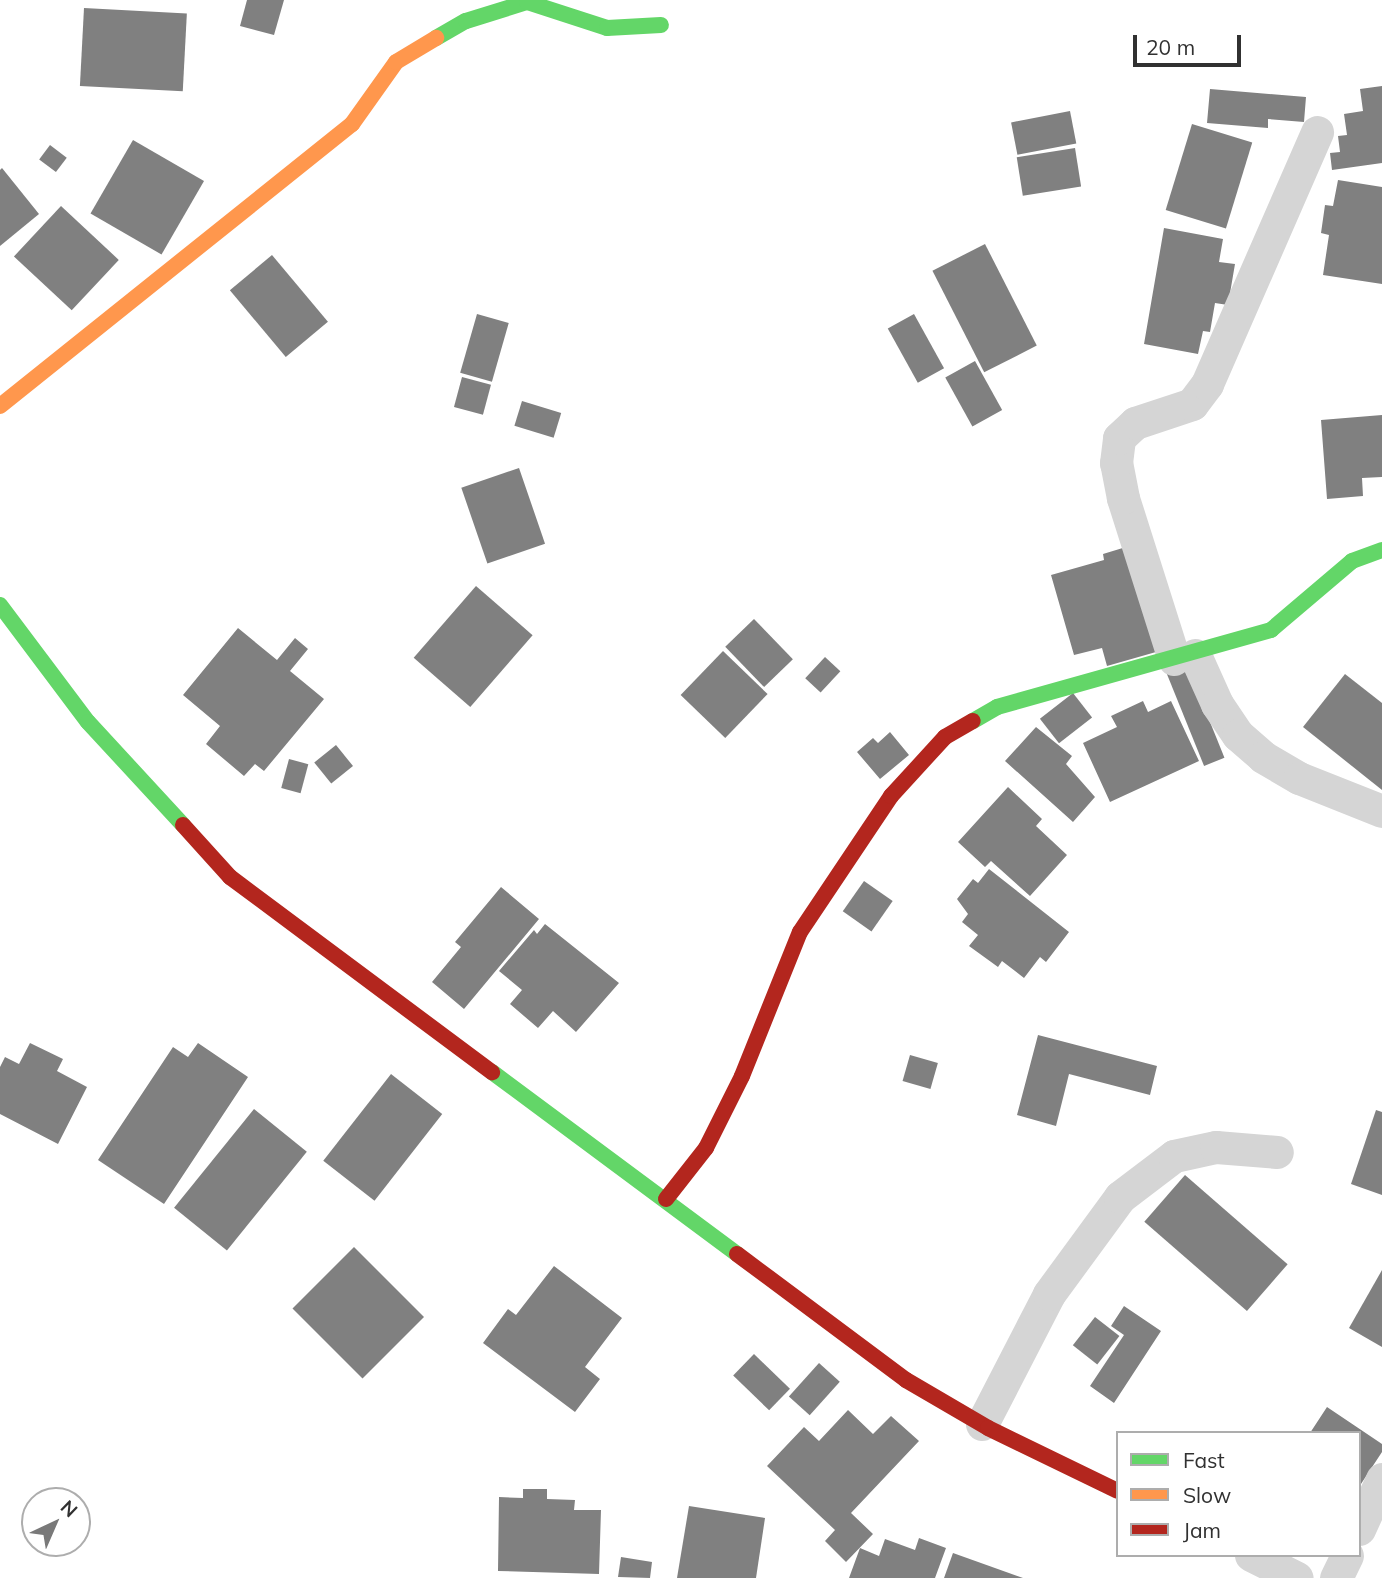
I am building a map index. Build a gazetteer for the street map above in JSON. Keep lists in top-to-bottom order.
{
  "legend": ["Fast", "Slow", "Jam"],
  "scale_bar": "20 m",
  "north": "top right"
}
